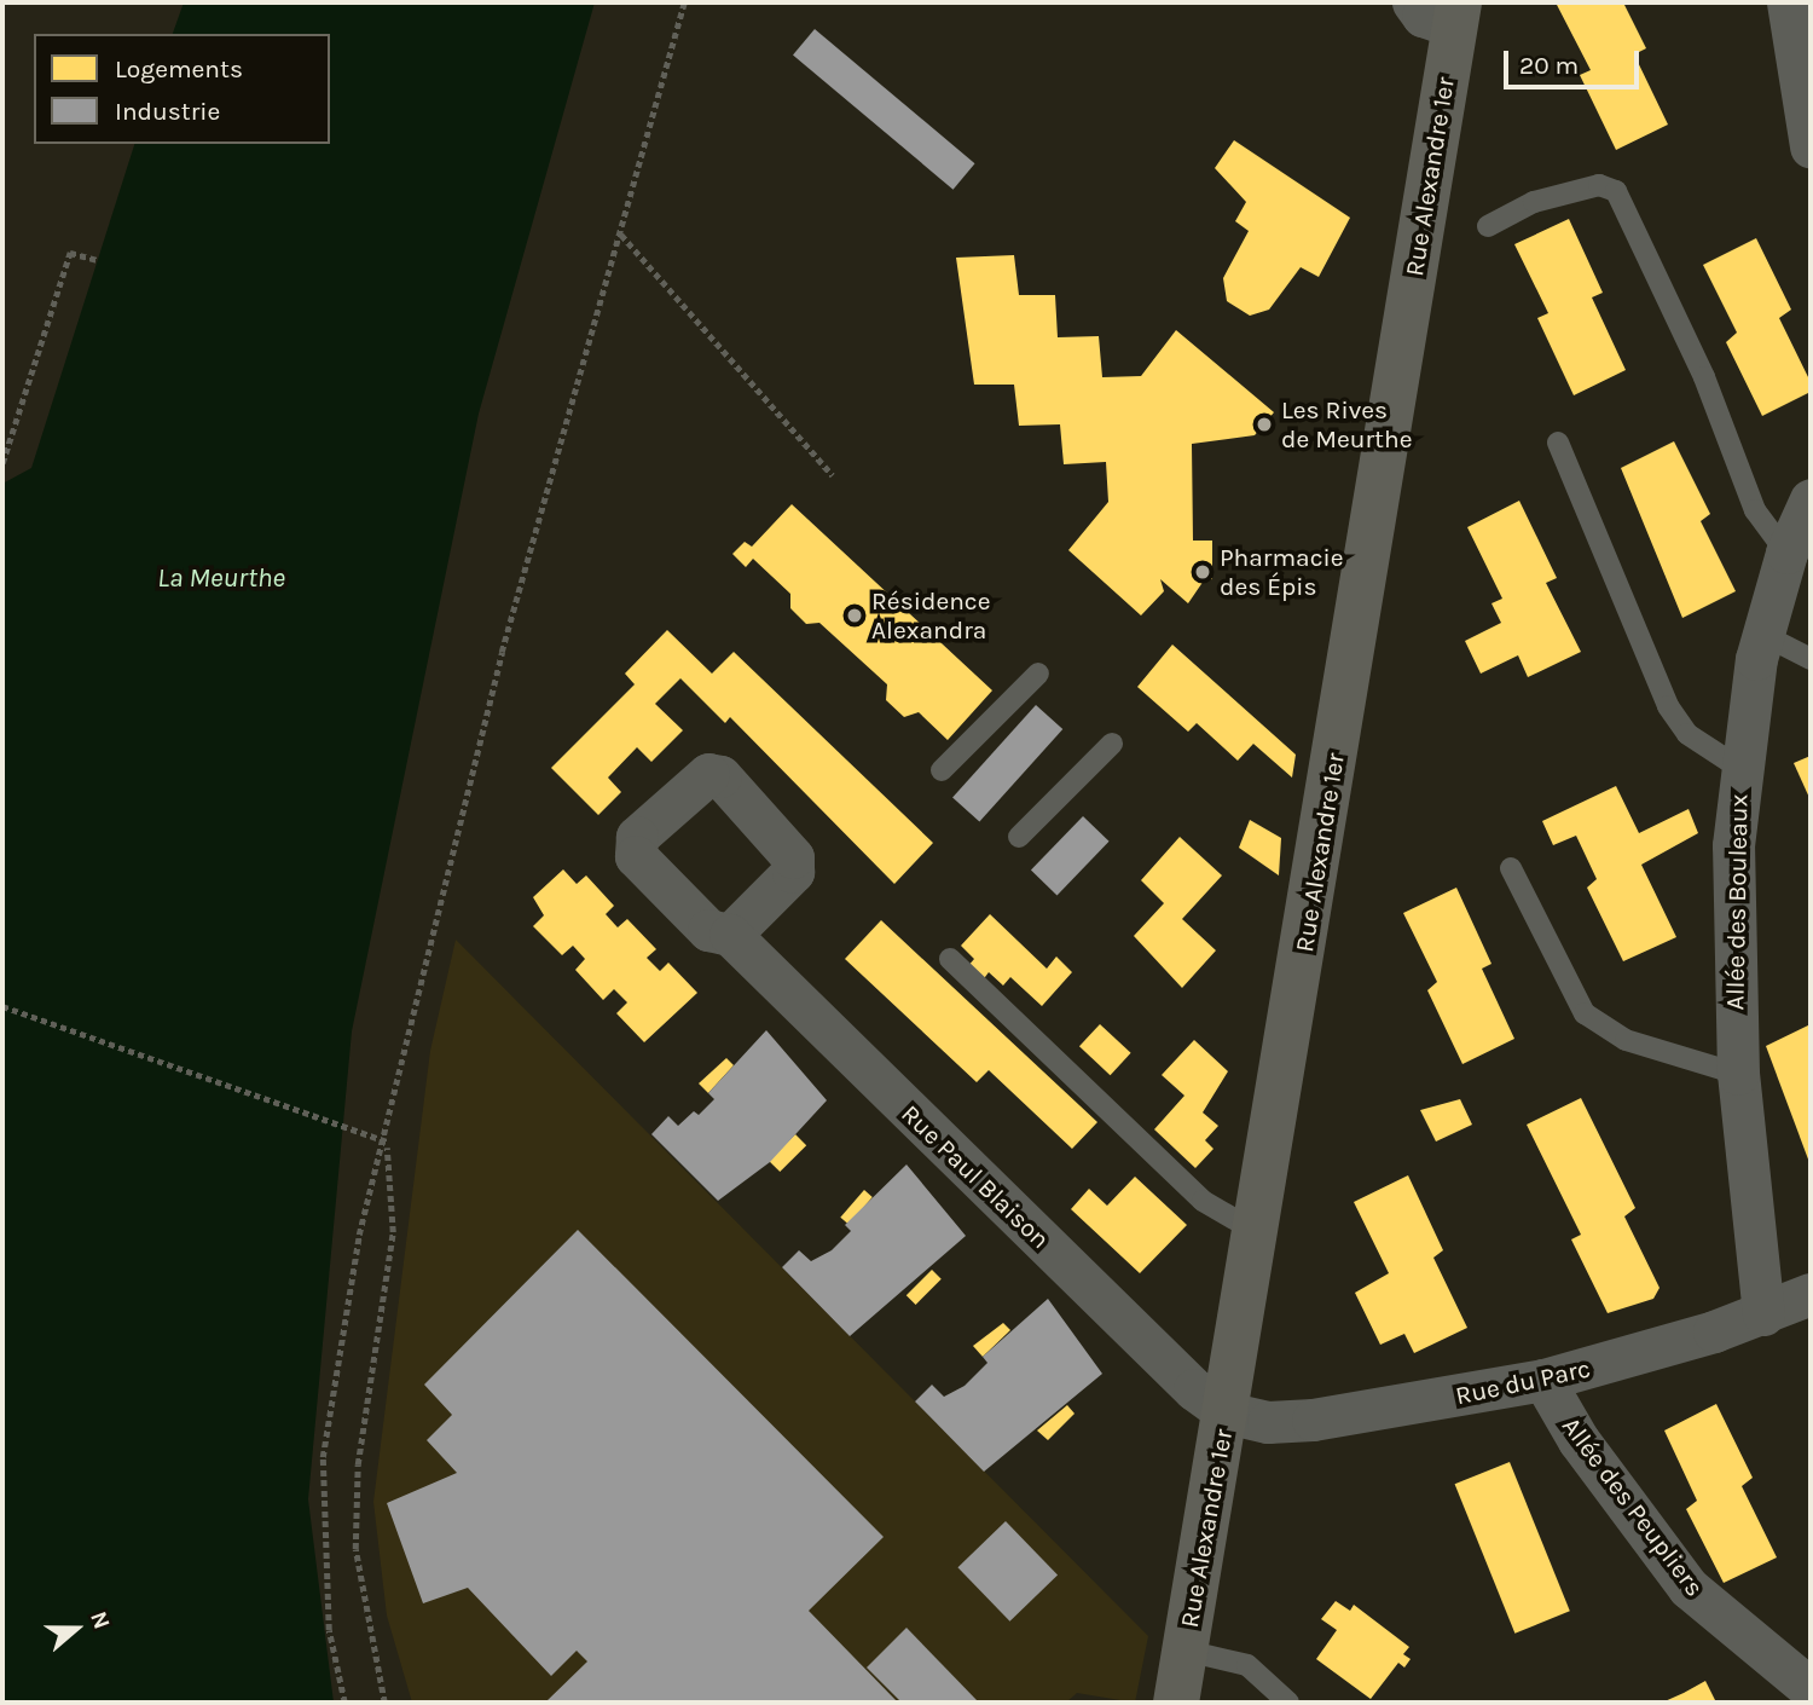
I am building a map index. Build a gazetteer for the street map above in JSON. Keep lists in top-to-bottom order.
{
  "streets": {
    "main road": ["Rue Alexandre 1er"],
    "street": [
      "Allée des Bouleaux",
      "Rue Paul Blaison",
      "Rue du Parc",
      "Allée des Peupliers"
    ]
  },
  "crossings": [
    ["Rue Alexandre 1er", "Rue Paul Blaison"],
    ["Rue Alexandre 1er", "Rue du Parc"],
    ["Allée des Bouleaux", "Rue du Parc"],
    ["Rue Paul Blaison", "Rue du Parc"],
    ["Rue du Parc", "Allée des Peupliers"]
  ],
  "water": ["La Meurthe"],
  "places": ["Les Rives de Meurthe", "Pharmacie des Épis", "Résidence Alexandra"],
  "legend": ["Logements", "Industrie"],
  "scale_bar": "20 m",
  "north": "right"
}
